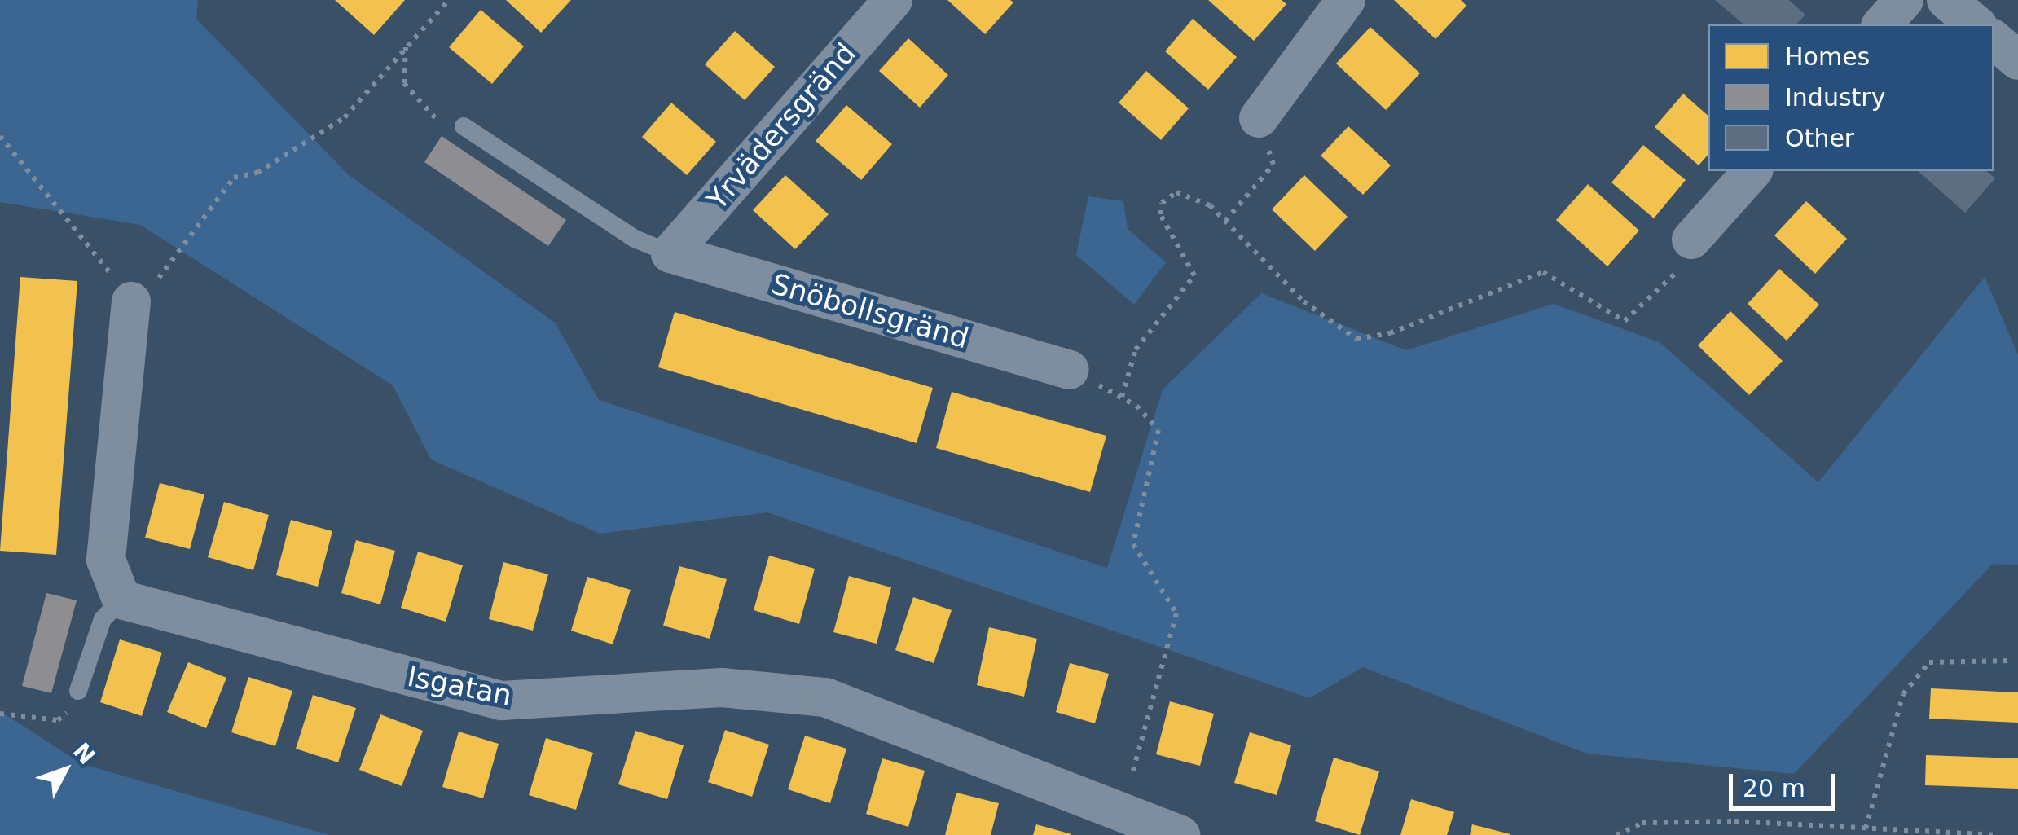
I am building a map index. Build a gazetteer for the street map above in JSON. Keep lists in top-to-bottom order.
{
  "streets": {
    "street": ["Yrvädersgränd", "Snöbollsgränd", "Isgatan"]
  },
  "crossings": [
    ["Yrvädersgränd", "Snöbollsgränd"]
  ],
  "legend": ["Homes", "Industry", "Other"],
  "scale_bar": "20 m",
  "north": "top right"
}
